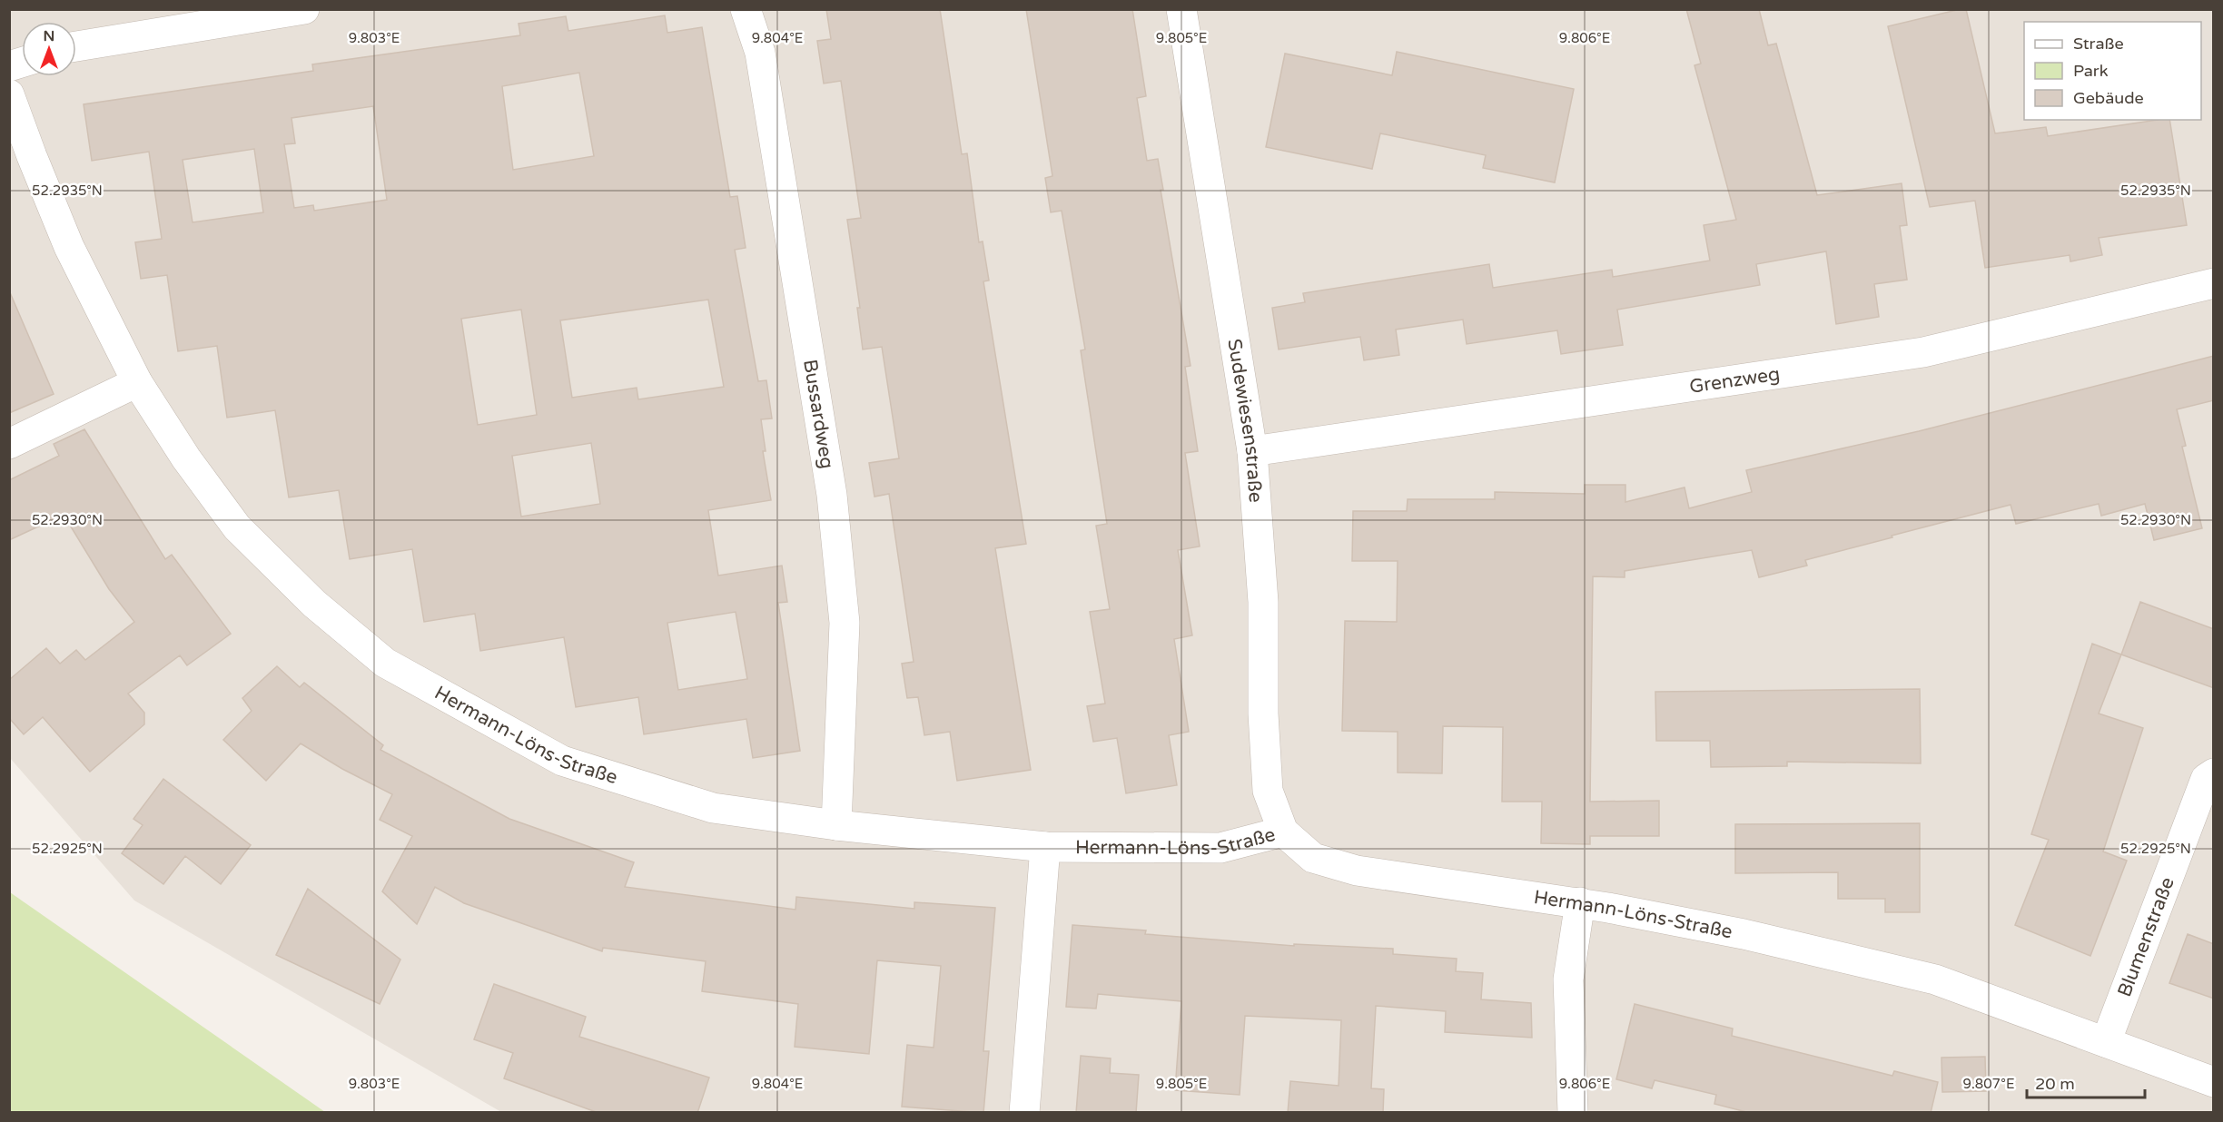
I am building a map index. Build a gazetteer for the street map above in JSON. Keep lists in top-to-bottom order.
{
  "streets": {
    "street": [
      "Grenzweg",
      "Bussardweg",
      "Sudewiesenstraße",
      "Hermann-Löns-Straße",
      "Blumenstraße"
    ]
  },
  "crossings": [
    ["Grenzweg", "Sudewiesenstraße"],
    ["Bussardweg", "Hermann-Löns-Straße"],
    ["Sudewiesenstraße", "Hermann-Löns-Straße"],
    ["Hermann-Löns-Straße", "Blumenstraße"]
  ],
  "legend": ["Straße", "Park", "Gebäude"],
  "scale_bar": "20 m",
  "north": "top",
  "coordinates": [
    "9.803°E",
    "9.804°E",
    "9.805°E",
    "9.806°E",
    "52.2935°N",
    "52.2930°N",
    "52.2925°N",
    "9.807°E"
  ]
}
